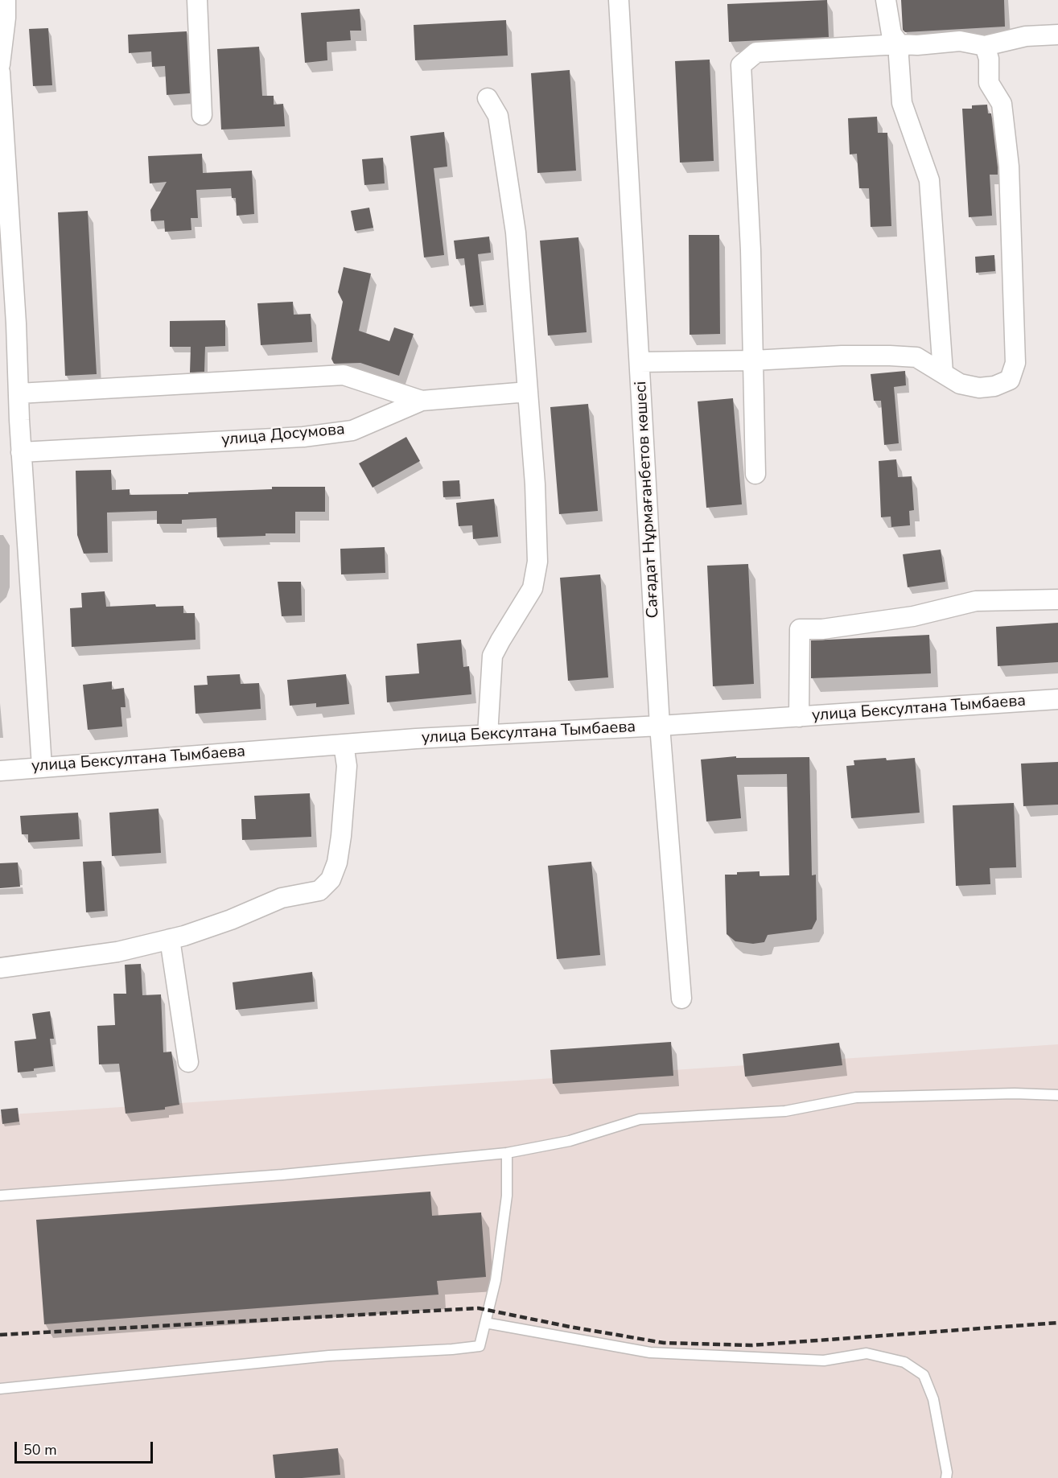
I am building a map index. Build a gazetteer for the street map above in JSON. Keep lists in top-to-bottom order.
{
  "streets": {
    "street": ["улица Досумова", "Сағадат Нұрмағанбетов көшесі", "улица Бексултана Тымбаева"]
  },
  "crossings": [
    ["Сағадат Нұрмағанбетов көшесі", "улица Бексултана Тымбаева"]
  ],
  "scale_bar": "50 m"
}
